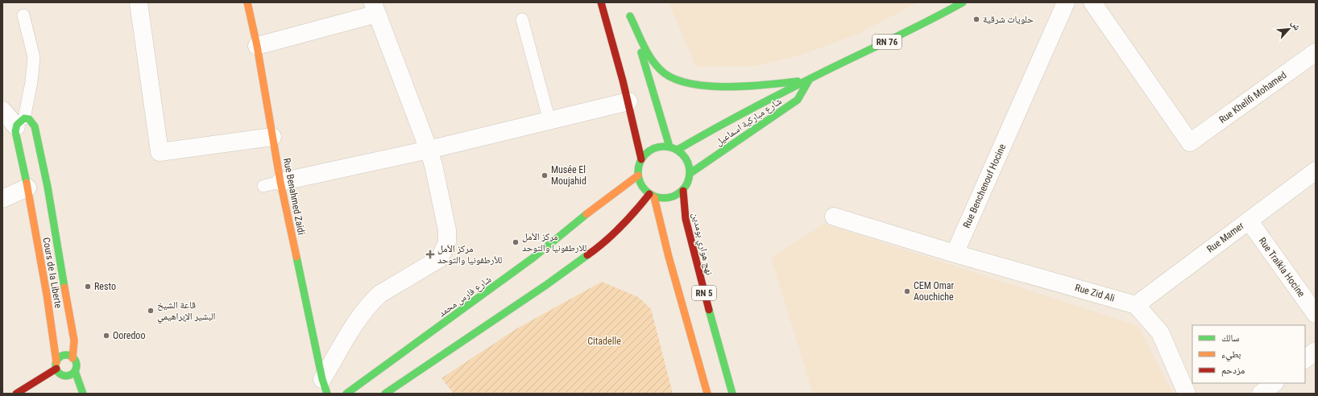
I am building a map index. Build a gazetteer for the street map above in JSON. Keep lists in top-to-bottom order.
{
  "streets": {
    "street": [
      "RN 76",
      "Rue Khelifi Mohamed",
      "شارع مباركية اسماعيل",
      "Rue Benchenouf Hocine",
      "Rue Benahmed Zaidi",
      "Rue Mamer",
      "نهج هواري بومدين",
      "Rue Traikia Hocine",
      "Cours de la Liberte",
      "RN 5",
      "Rue Zid Ali",
      "شارع فارس محمد"
    ]
  },
  "crossings": [
    ["شارع مباركية اسماعيل", "نهج هواري بومدين"],
    ["شارع مباركية اسماعيل", "RN 5"],
    ["شارع مباركية اسماعيل", "شارع فارس محمد"],
    ["Rue Benchenouf Hocine", "Rue Zid Ali"],
    ["Rue Mamer", "Rue Traikia Hocine"],
    ["Rue Mamer", "Rue Zid Ali"],
    ["نهج هواري بومدين", "RN 5"],
    ["نهج هواري بومدين", "شارع فارس محمد"],
    ["RN 5", "شارع فارس محمد"]
  ],
  "parks": ["Citadelle"],
  "places": {
    "other": [
      "حلويات شرقية",
      "Musée El Moujahid",
      "مركز الأمل للارطفونيا والتوحد",
      "Resto",
      "CEM Omar Aouchiche",
      "قاعة الشيخ البشير الإبراهيمي",
      "Ooredoo"
    ],
    "health": ["مركز الأمل للأرطفونيا والتوحد"]
  },
  "legend": ["سالك", "بطيء", "مزدحم"],
  "north": "top right"
}
